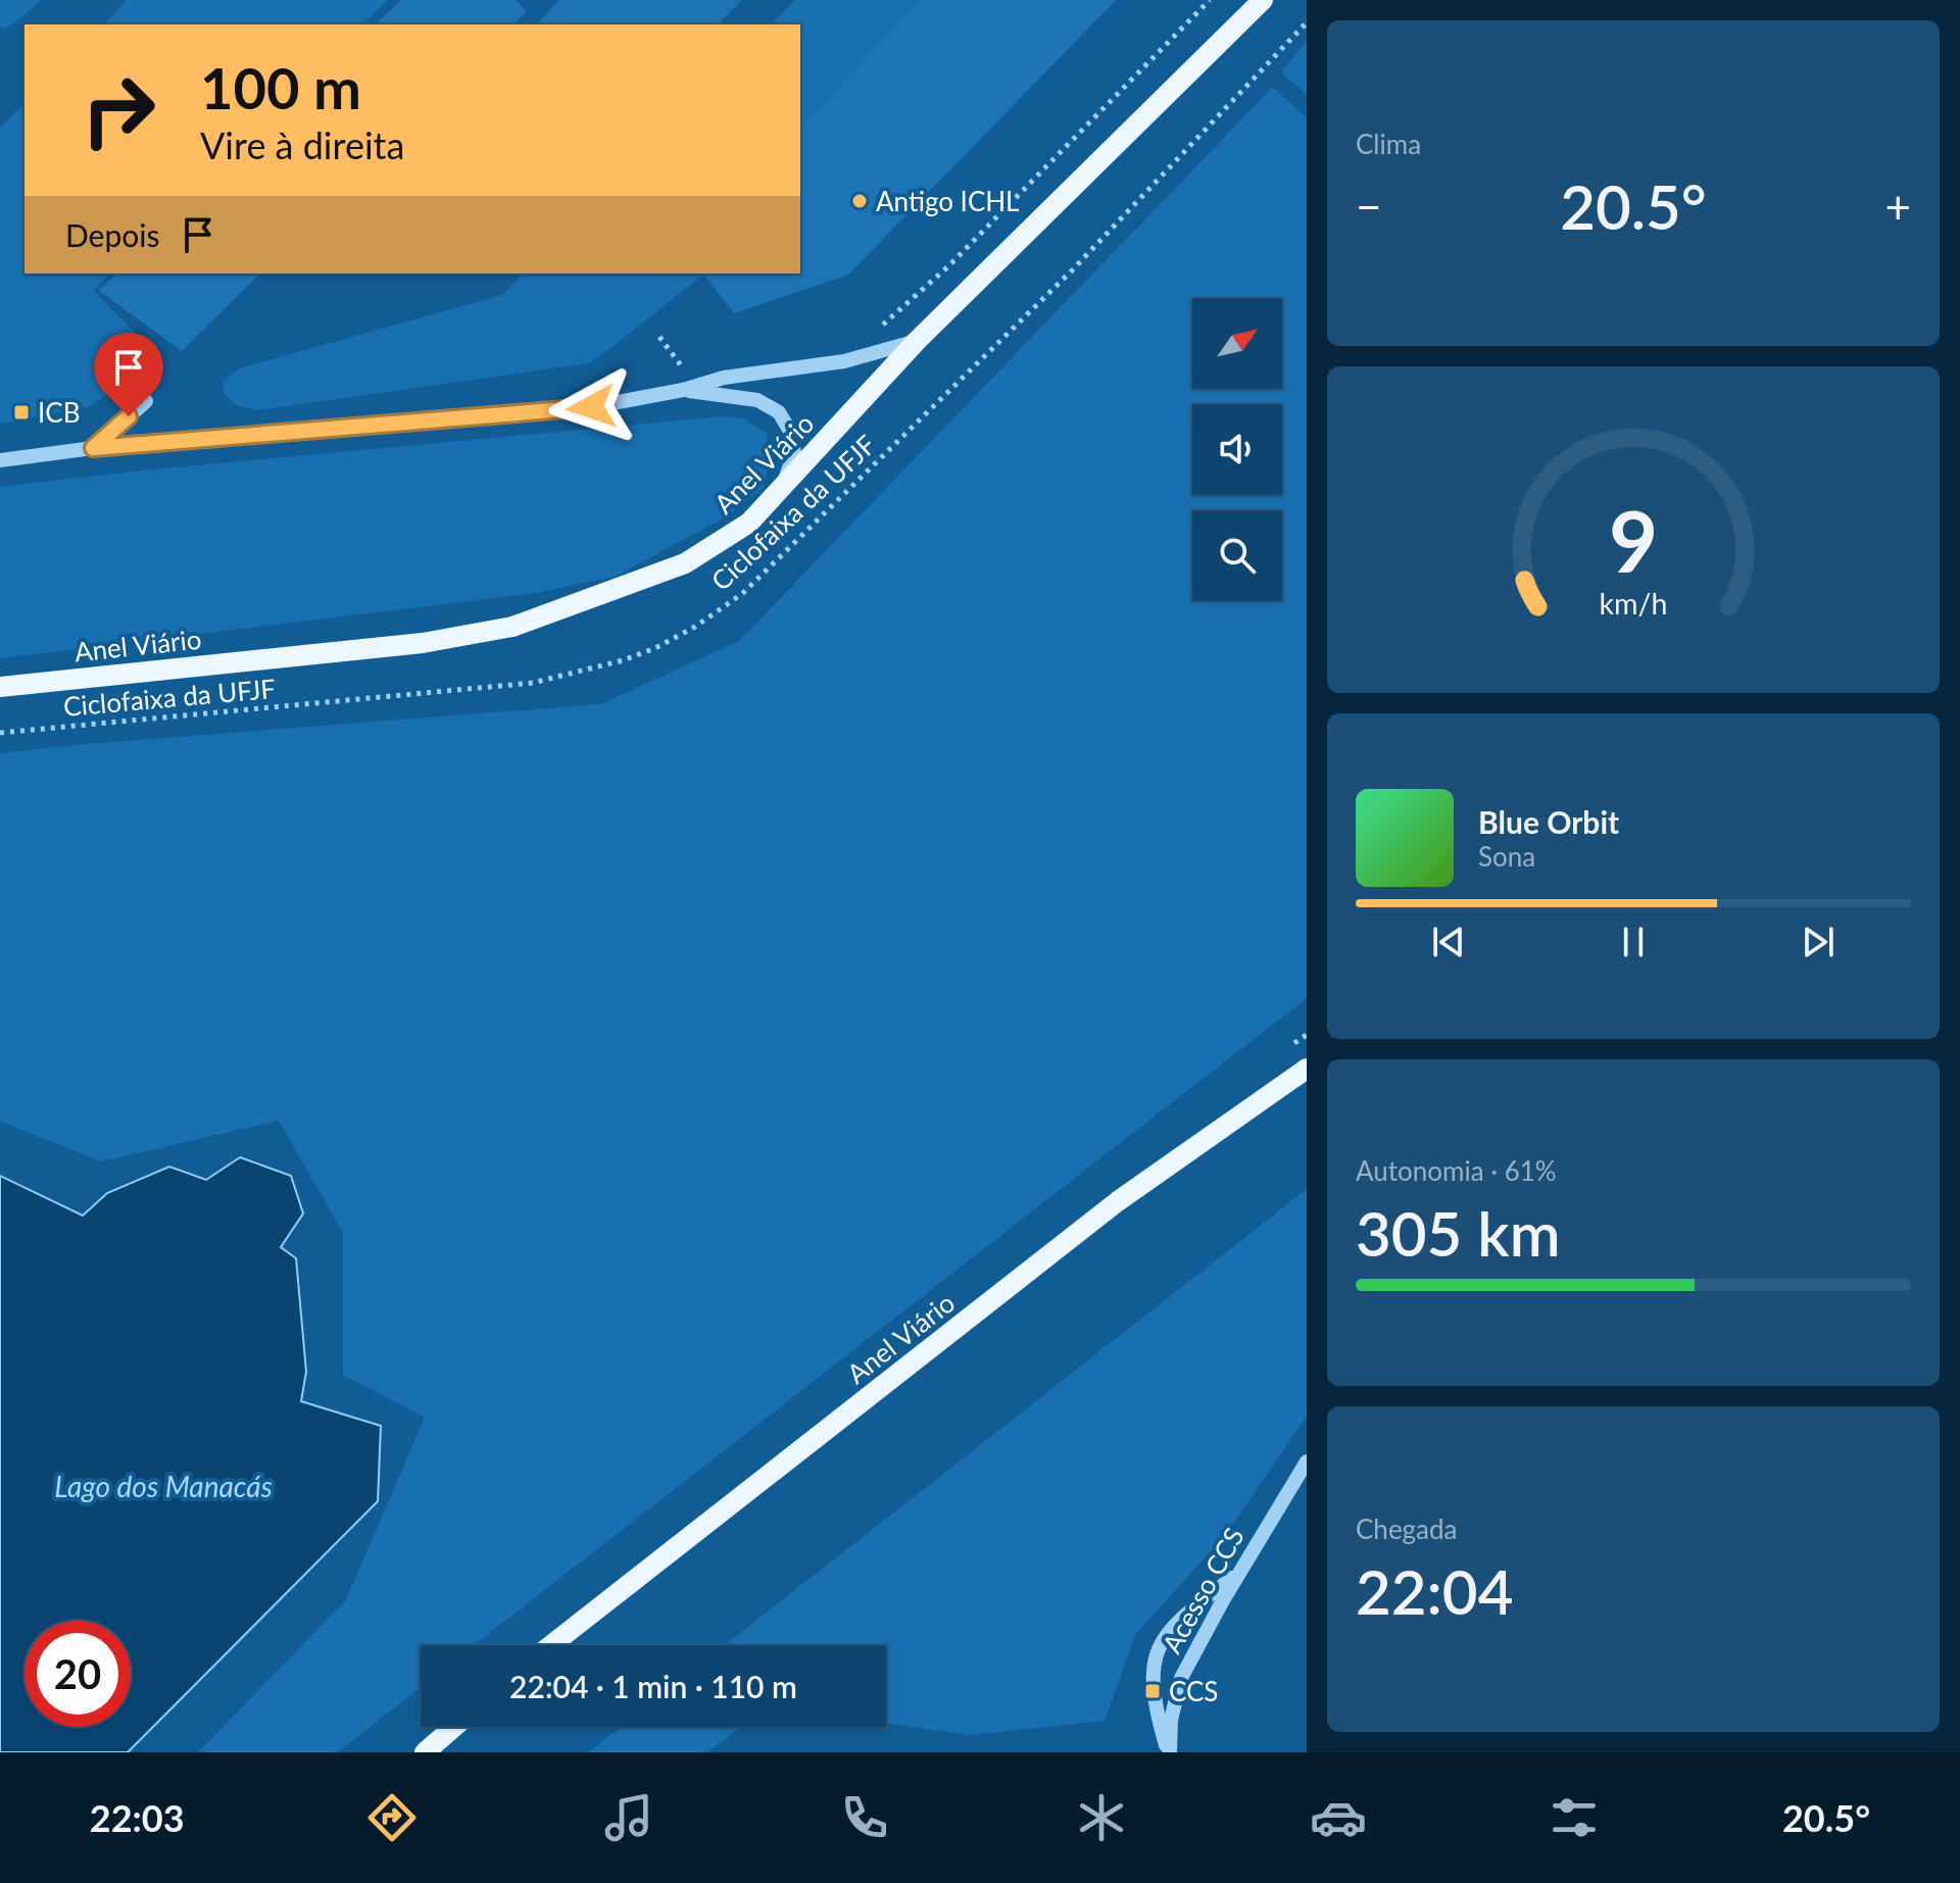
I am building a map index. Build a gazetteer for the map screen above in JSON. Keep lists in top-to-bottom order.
{
  "streets": {
    "main road": ["Anel Viário"],
    "street": ["Acesso CCS"],
    "path": ["Ciclofaixa da UFJF"]
  },
  "water": ["Lago dos Manacás"],
  "places": {
    "other": ["Antigo ICHL"],
    "transit": ["ICB", "CCS"]
  },
  "north": "top right",
  "page": {
    "tile": [
      "Clima",
      ["Autonomia · 61%", "305 km"],
      ["Chegada", "22:04"]
    ],
    "turn": ["100 m", "Vire à direita"],
    "heat": ["−", "20.5°", "+"],
    "then": "Depois",
    "song": ["Blue Orbit", "Sona"],
    "limit": "20",
    "trip": "22:04 · 1 min · 110 m",
    "tabs": ["22:03", "20.5°"],
    "gauge": ["9", "km/h"]
  }
}
